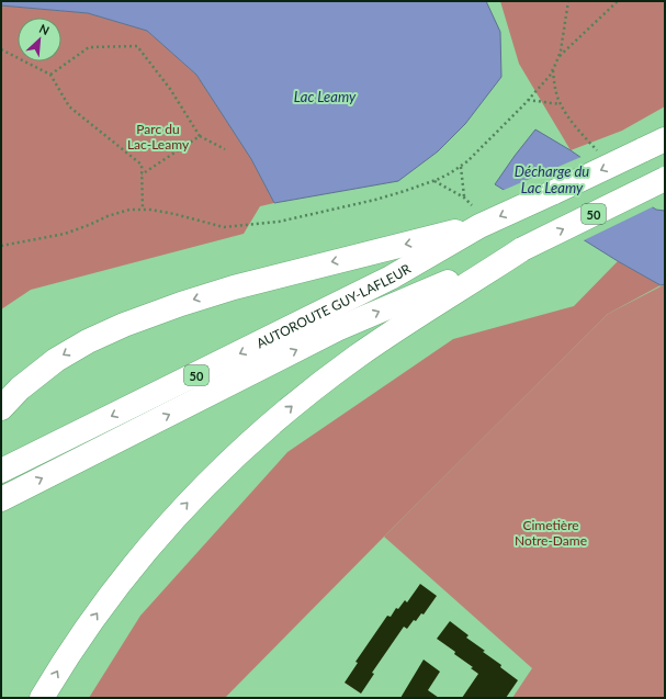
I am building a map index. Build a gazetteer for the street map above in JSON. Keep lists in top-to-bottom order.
{
  "streets": {
    "highway": ["50", "AUTOROUTE GUY-LAFLEUR"]
  },
  "water": ["Lac Leamy", "Décharge du Lac Leamy"],
  "parks": ["Parc du Lac-Leamy", "Cimetière Notre-Dame"],
  "north": "top right"
}
